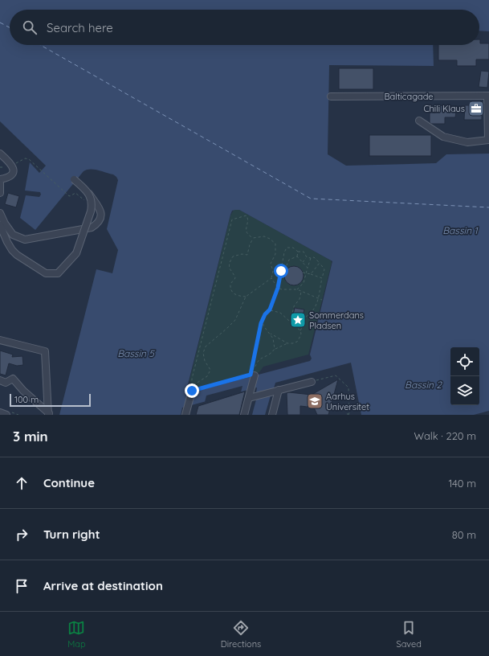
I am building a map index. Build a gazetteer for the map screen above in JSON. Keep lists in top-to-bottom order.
{
  "streets": {
    "street": ["Balticagade"]
  },
  "water": ["Bassin 1", "Bassin 5", "Bassin 2"],
  "places": {
    "office": ["Chili Klaus"],
    "place": ["Sommerdans Pladsen"],
    "school or university": ["Aarhus Universitet"]
  },
  "scale_bar": "100 m",
  "page": {
    "search": "Search here",
    "scale": "100 m",
    "heading": ["3 min", "Walk · 220 m"],
    "list": [
      ["Continue", "140 m"],
      ["Turn right", "80 m"],
      "Arrive at destination"
    ],
    "nav": ["Map", "Directions", "Saved"]
  }
}
